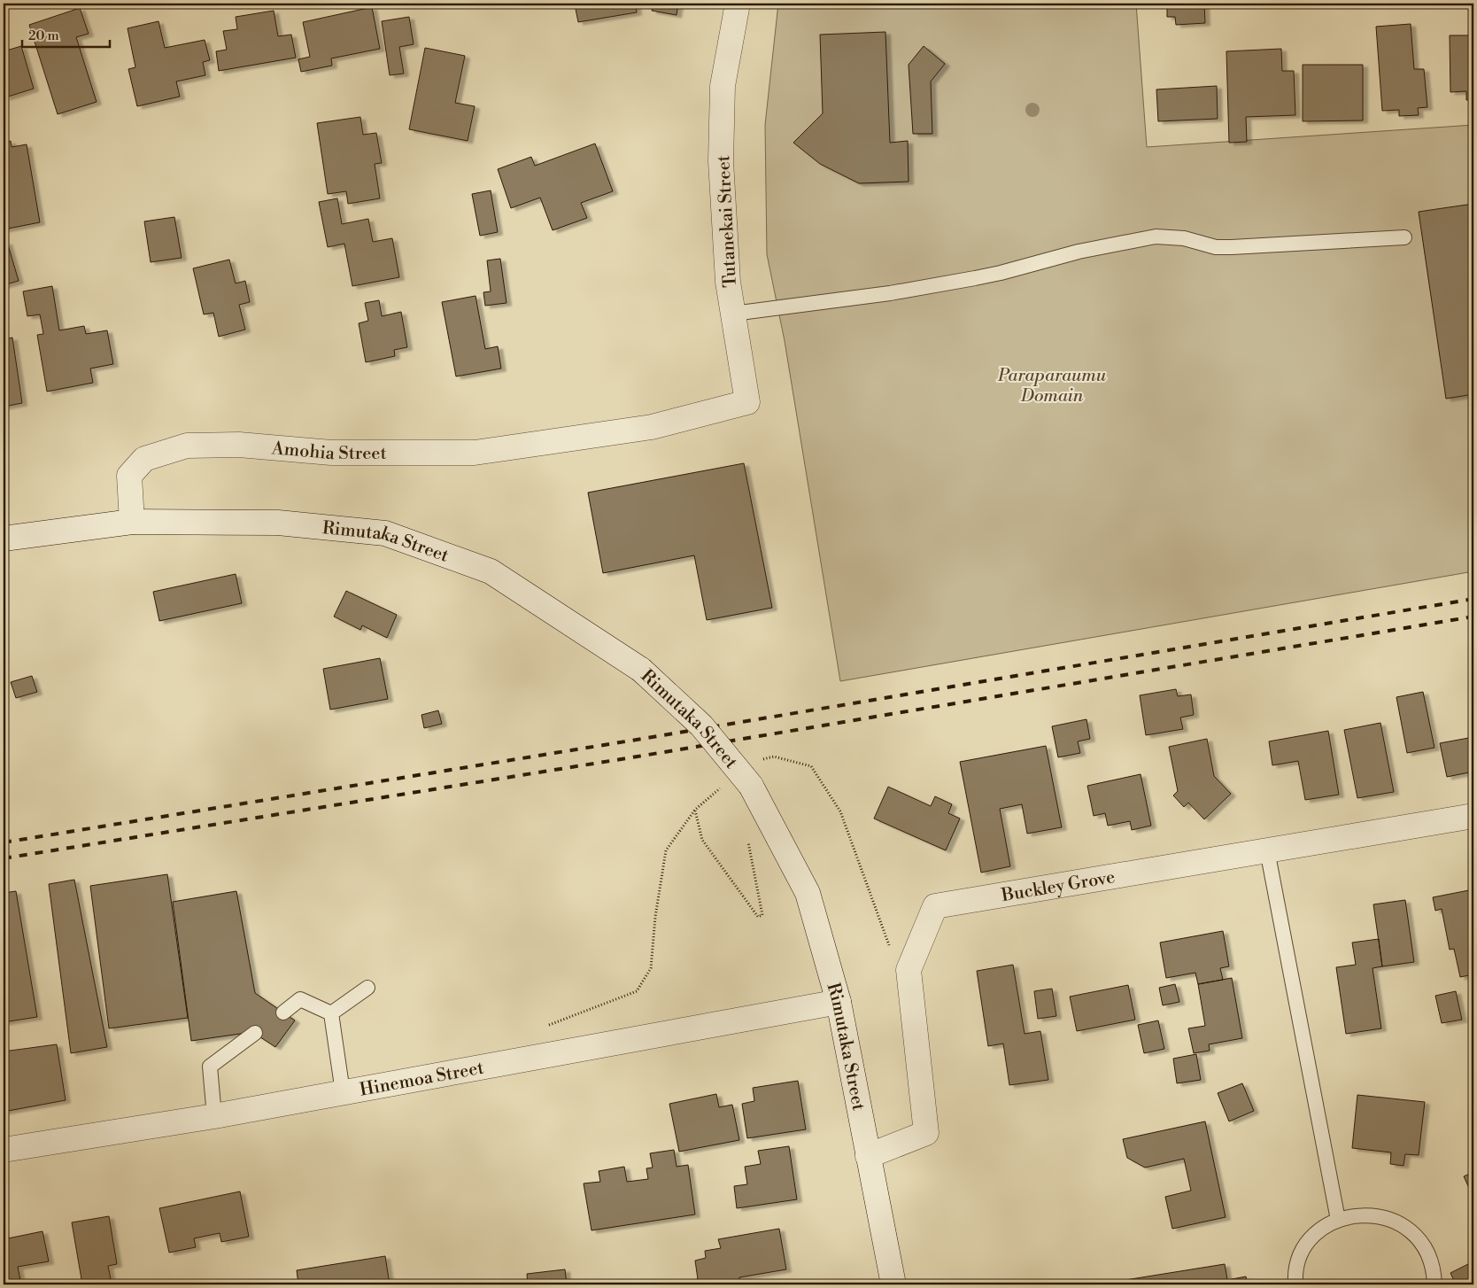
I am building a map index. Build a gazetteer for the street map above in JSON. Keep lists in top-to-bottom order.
{
  "streets": {
    "street": [
      "Tutanekai Street",
      "Amohia Street",
      "Rimutaka Street",
      "Buckley Grove",
      "Hinemoa Street"
    ]
  },
  "crossings": [
    ["Tutanekai Street", "Amohia Street"],
    ["Amohia Street", "Rimutaka Street"],
    ["Rimutaka Street", "Buckley Grove"],
    ["Rimutaka Street", "Hinemoa Street"]
  ],
  "parks": ["Paraparaumu Domain"],
  "scale_bar": "20 m"
}
